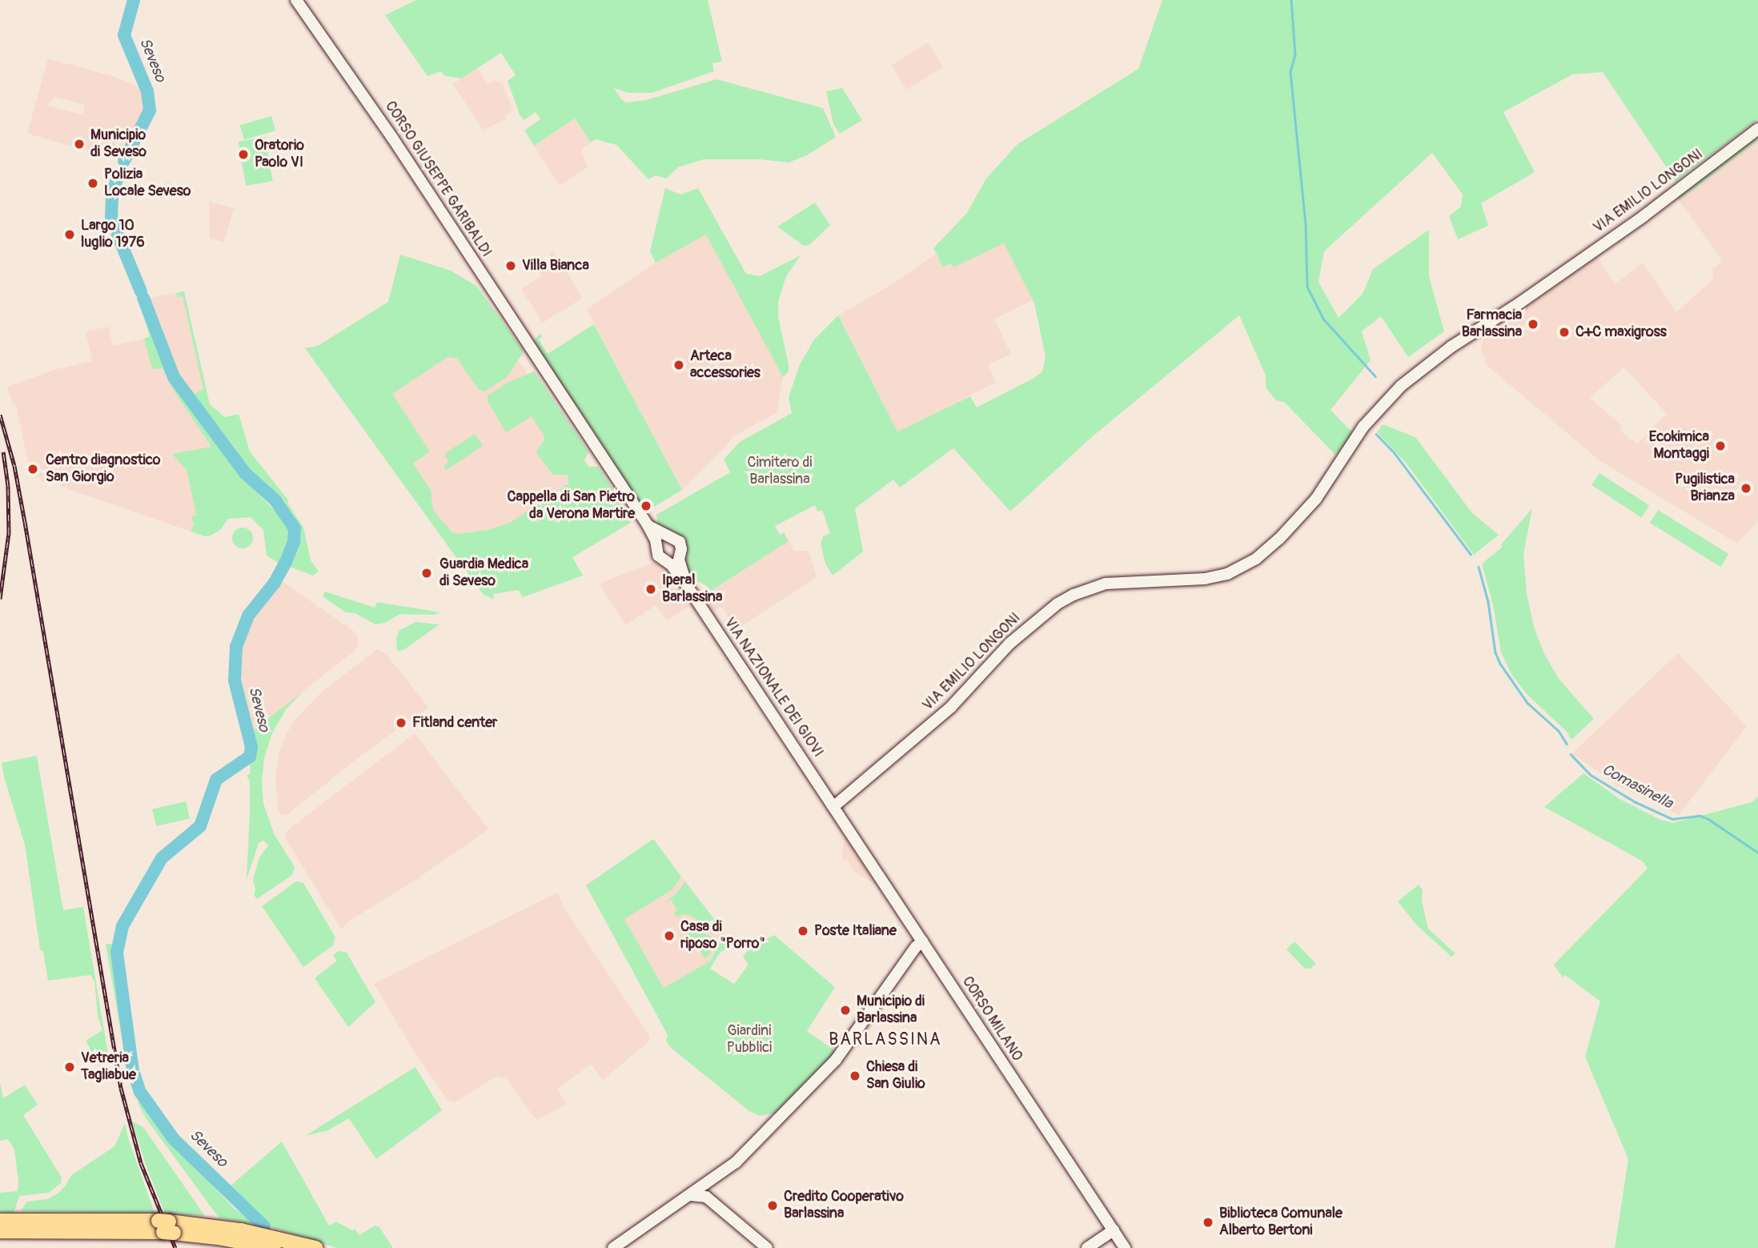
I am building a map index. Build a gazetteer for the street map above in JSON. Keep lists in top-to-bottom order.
{
  "streets": {
    "street": [
      "CORSO GIUSEPPE GARIBALDI",
      "VIA EMILIO LONGONI",
      "VIA NAZIONALE DEI GIOVI",
      "CORSO MILANO"
    ]
  },
  "crossings": [
    ["CORSO GIUSEPPE GARIBALDI", "VIA NAZIONALE DEI GIOVI"],
    ["VIA EMILIO LONGONI", "VIA NAZIONALE DEI GIOVI"],
    ["VIA EMILIO LONGONI", "CORSO MILANO"],
    ["VIA NAZIONALE DEI GIOVI", "CORSO MILANO"]
  ],
  "districts": ["BARLASSINA"],
  "water": ["Seveso", "Comasinella"],
  "parks": ["Cimitero di Barlassina", "Giardini Pubblici"],
  "places": [
    "Municipio di Seveso",
    "Oratorio Paolo VI",
    "Polizia Locale Seveso",
    "Largo 10 luglio 1976",
    "Villa Bianca",
    "Farmacia Barlassina",
    "C+C maxigross",
    "Arteca accessories",
    "Ecokimica Montaggi",
    "Centro diagnostico San Giorgio",
    "Pugilistica Brianza",
    "Cappella di San Pietro da Verona Martire",
    "Guardia Medica di Seveso",
    "Iperal Barlassina",
    "Fitland center",
    "Poste Italiane",
    "Casa di riposo \"Porro\"",
    "Municipio di Barlassina",
    "Vetreria Tagliabue",
    "Chiesa di San Giulio",
    "Credito Cooperativo Barlassina",
    "Biblioteca Comunale Alberto Bertoni"
  ]
}
